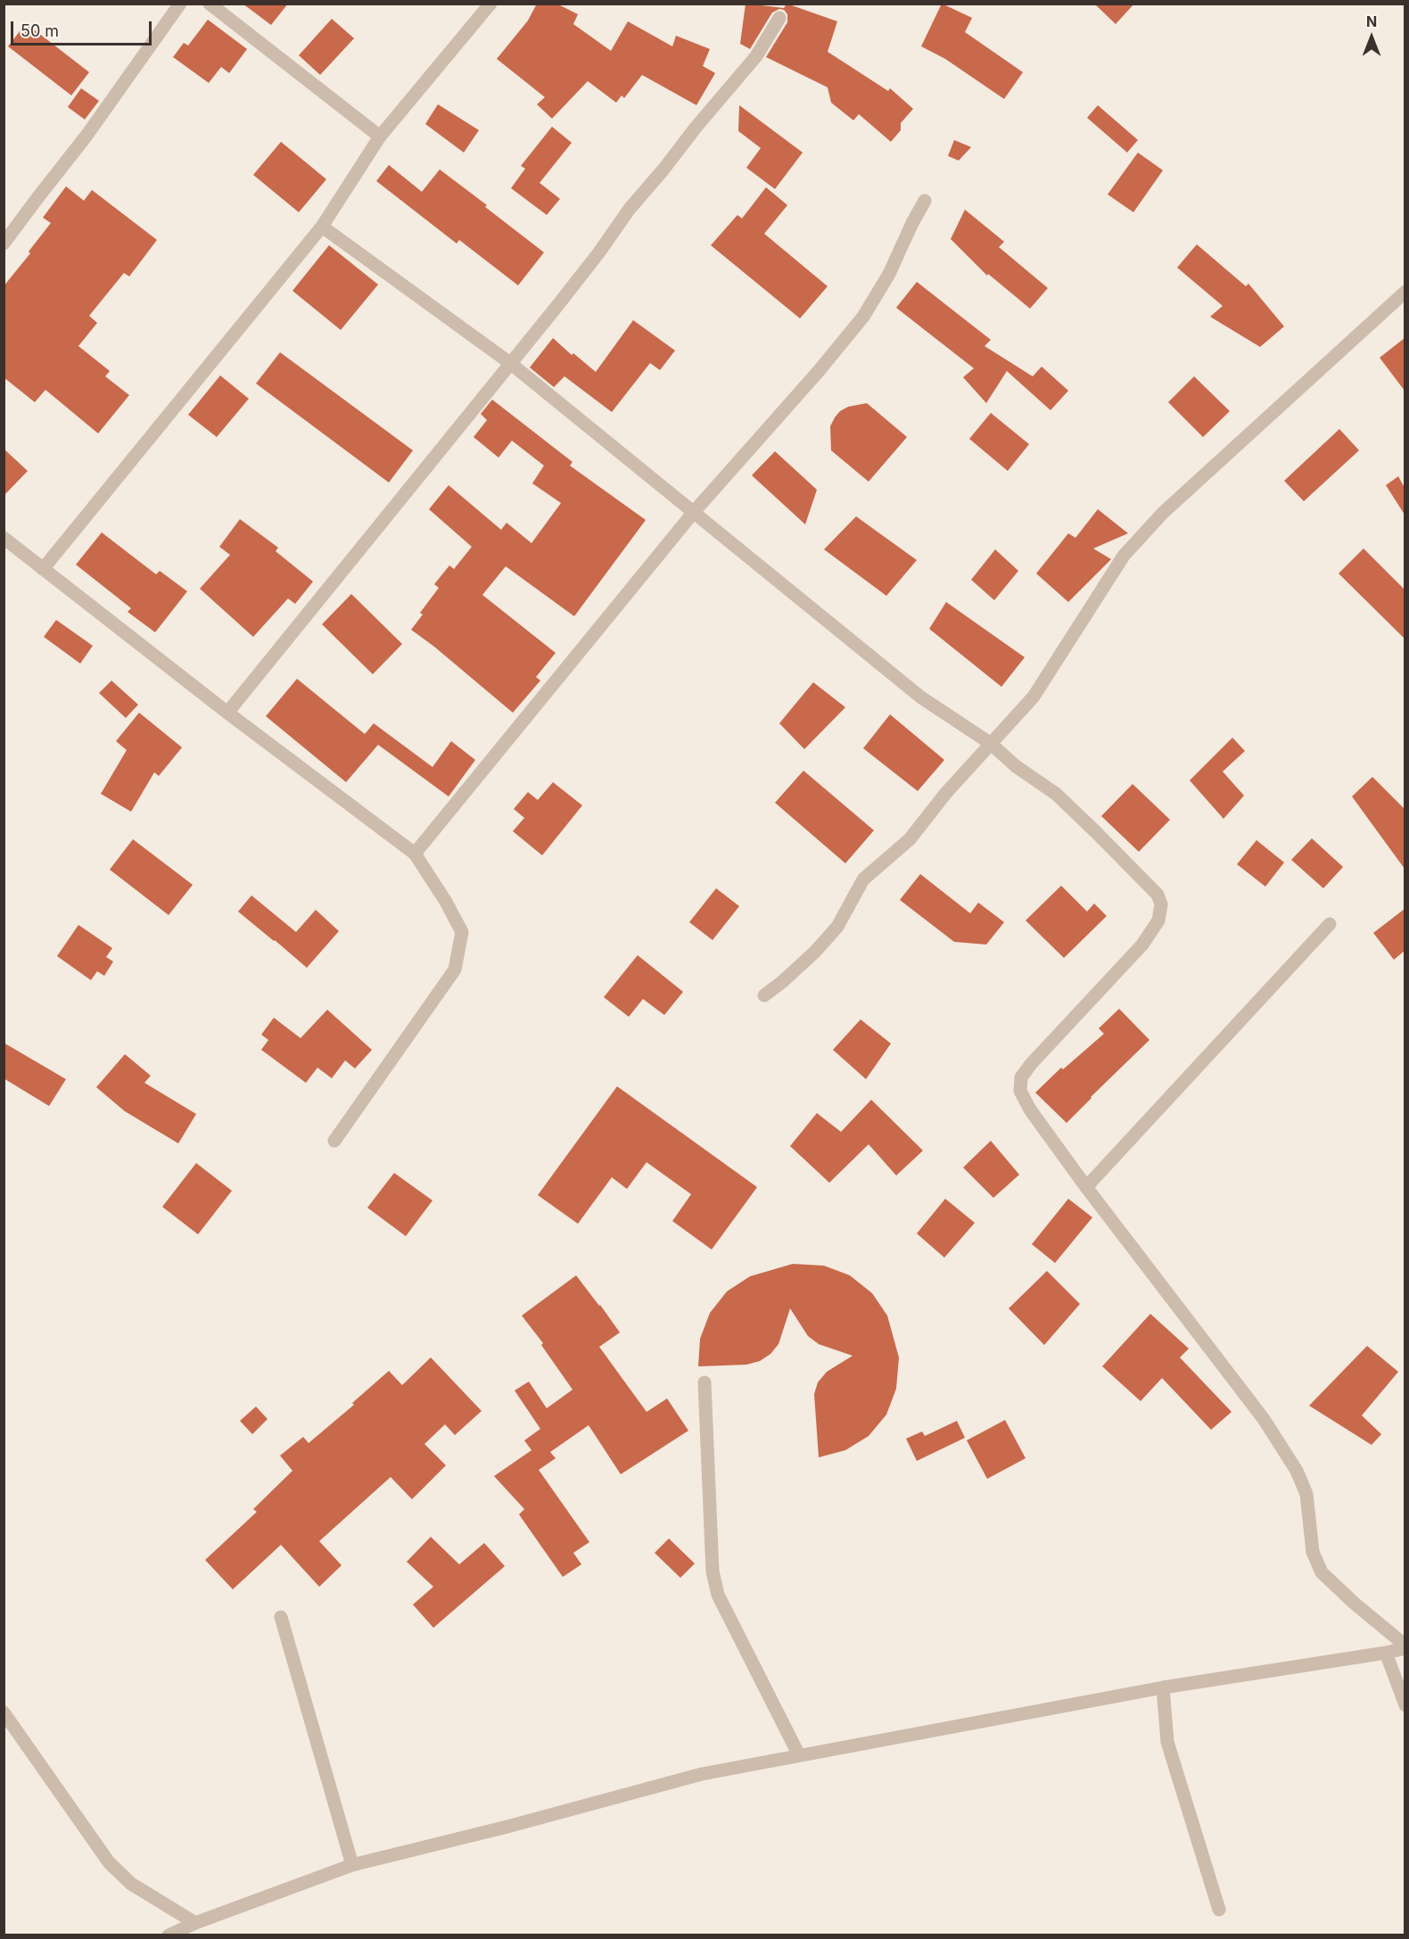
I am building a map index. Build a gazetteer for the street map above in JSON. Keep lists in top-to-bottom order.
{
  "scale_bar": "50 m",
  "north": "top"
}
